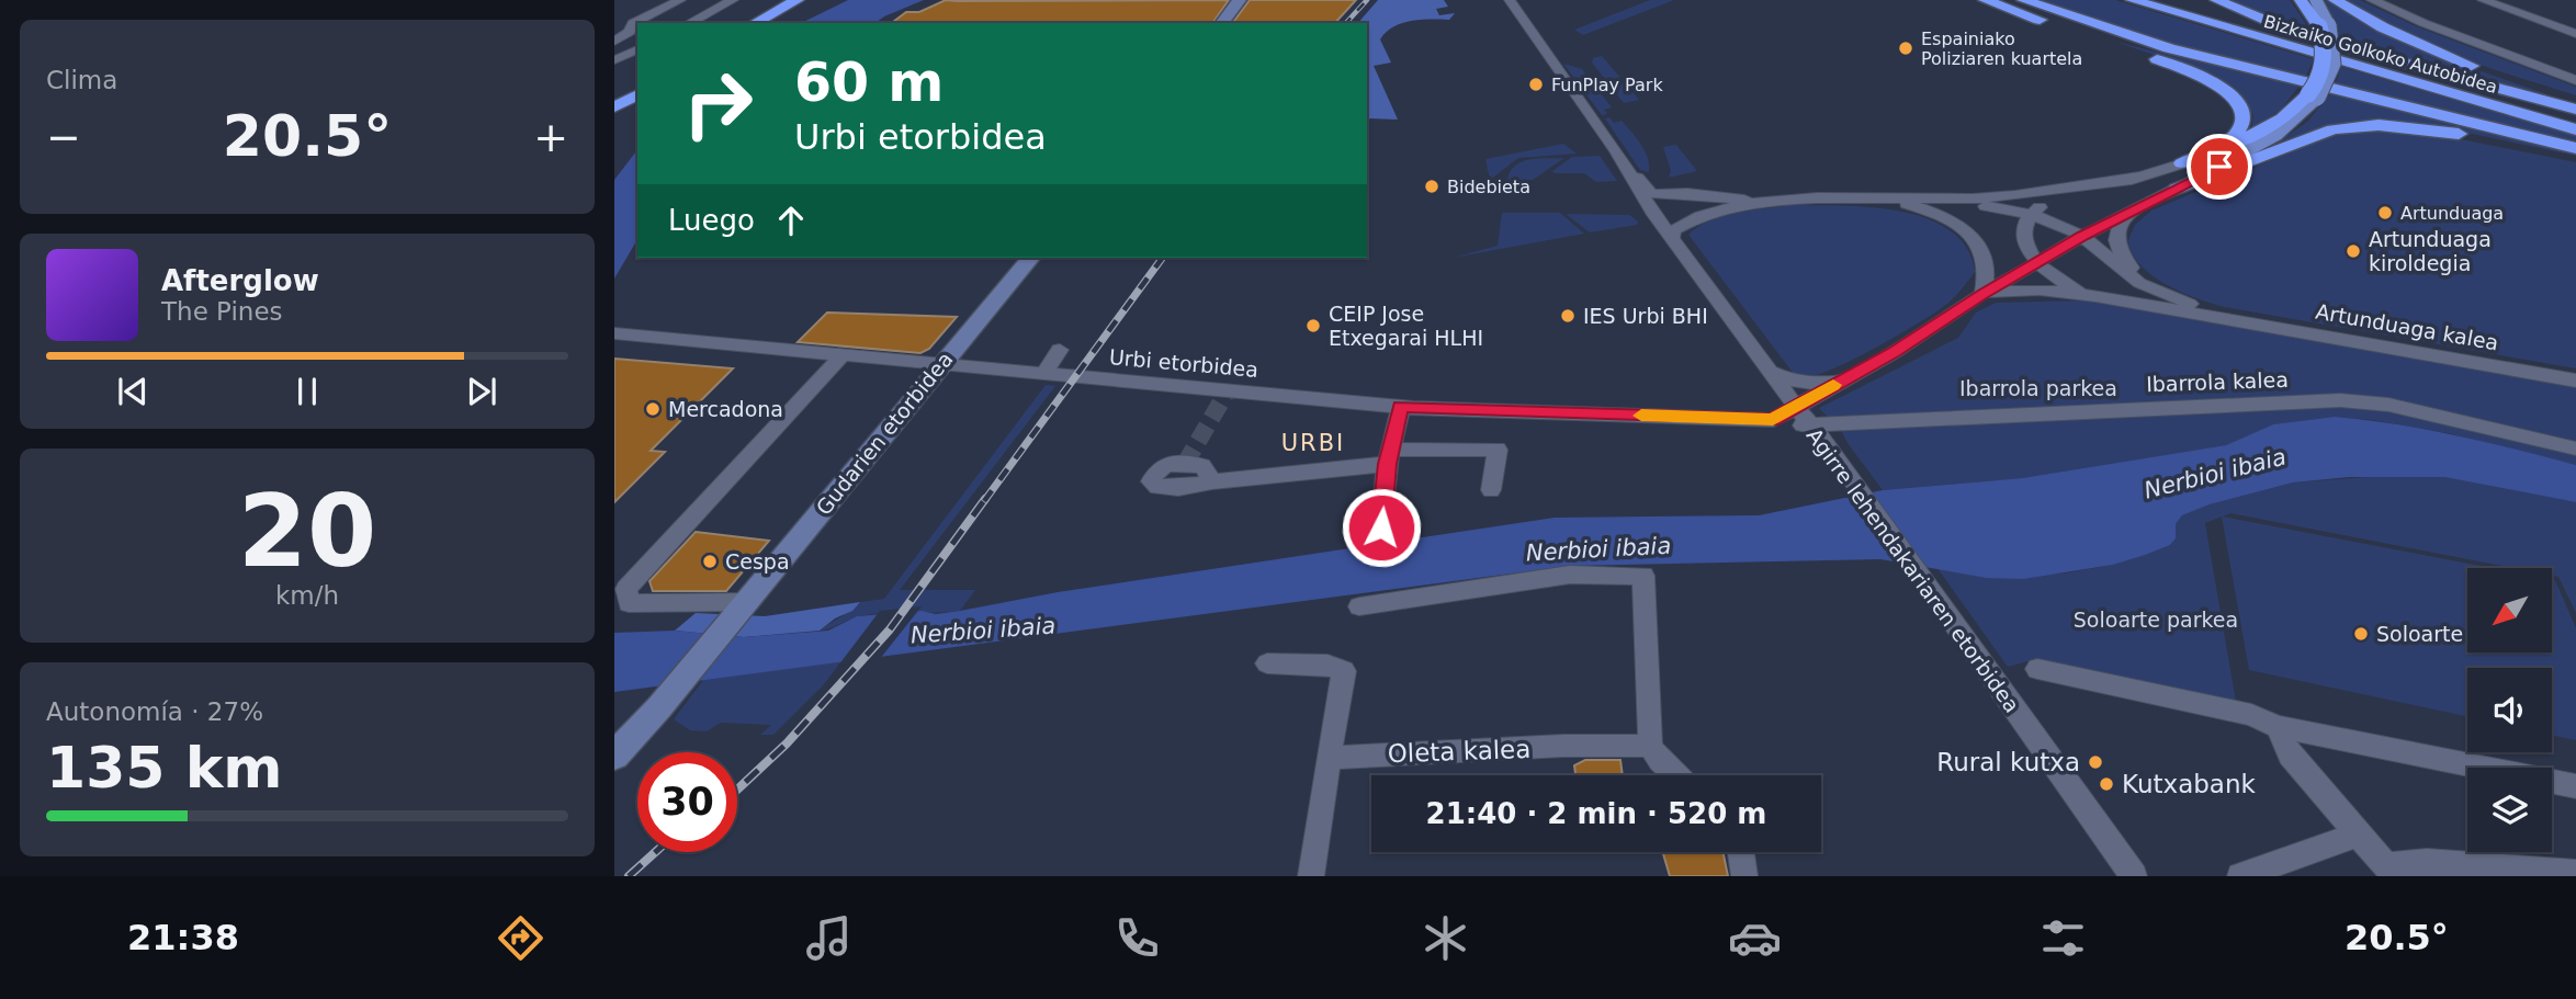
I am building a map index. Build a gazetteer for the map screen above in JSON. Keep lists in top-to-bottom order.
{
  "streets": {
    "highway": ["Bizkaiko Golkoko Autobidea"],
    "street": [
      "Artunduaga kalea",
      "Urbi etorbidea",
      "Ibarrola kalea",
      "Gudarien etorbidea",
      "Agirre lehendakariaren etorbidea",
      "Oleta kalea"
    ]
  },
  "crossings": [
    ["Artunduaga kalea", "Urbi etorbidea"],
    ["Urbi etorbidea", "Ibarrola kalea"],
    ["Urbi etorbidea", "Gudarien etorbidea"],
    ["Urbi etorbidea", "Agirre lehendakariaren etorbidea"],
    ["Ibarrola kalea", "Agirre lehendakariaren etorbidea"]
  ],
  "districts": ["URBI"],
  "water": ["Nerbioi ibaia"],
  "parks": ["Ibarrola parkea", "Soloarte parkea"],
  "places": [
    "Espainiako Poliziaren kuartela",
    "FunPlay Park",
    "Bidebieta",
    "Artunduaga",
    "Artunduaga kiroldegia",
    "IES Urbi BHI",
    "CEIP Jose Etxegarai HLHI",
    "Mercadona",
    "Cespa",
    "Soloarte",
    "Rural kutxa",
    "Kutxabank"
  ],
  "north": "bottom left",
  "page": {
    "tile": [
      "Clima",
      ["20", "km/h"],
      ["Autonomía · 27%", "135 km"]
    ],
    "turn": ["60 m", "Urbi etorbidea"],
    "heat": ["−", "20.5°", "+"],
    "then": "Luego",
    "song": ["Afterglow", "The Pines"],
    "limit": "30",
    "trip": "21:40 · 2 min · 520 m",
    "tabs": ["21:38", "20.5°"]
  }
}
